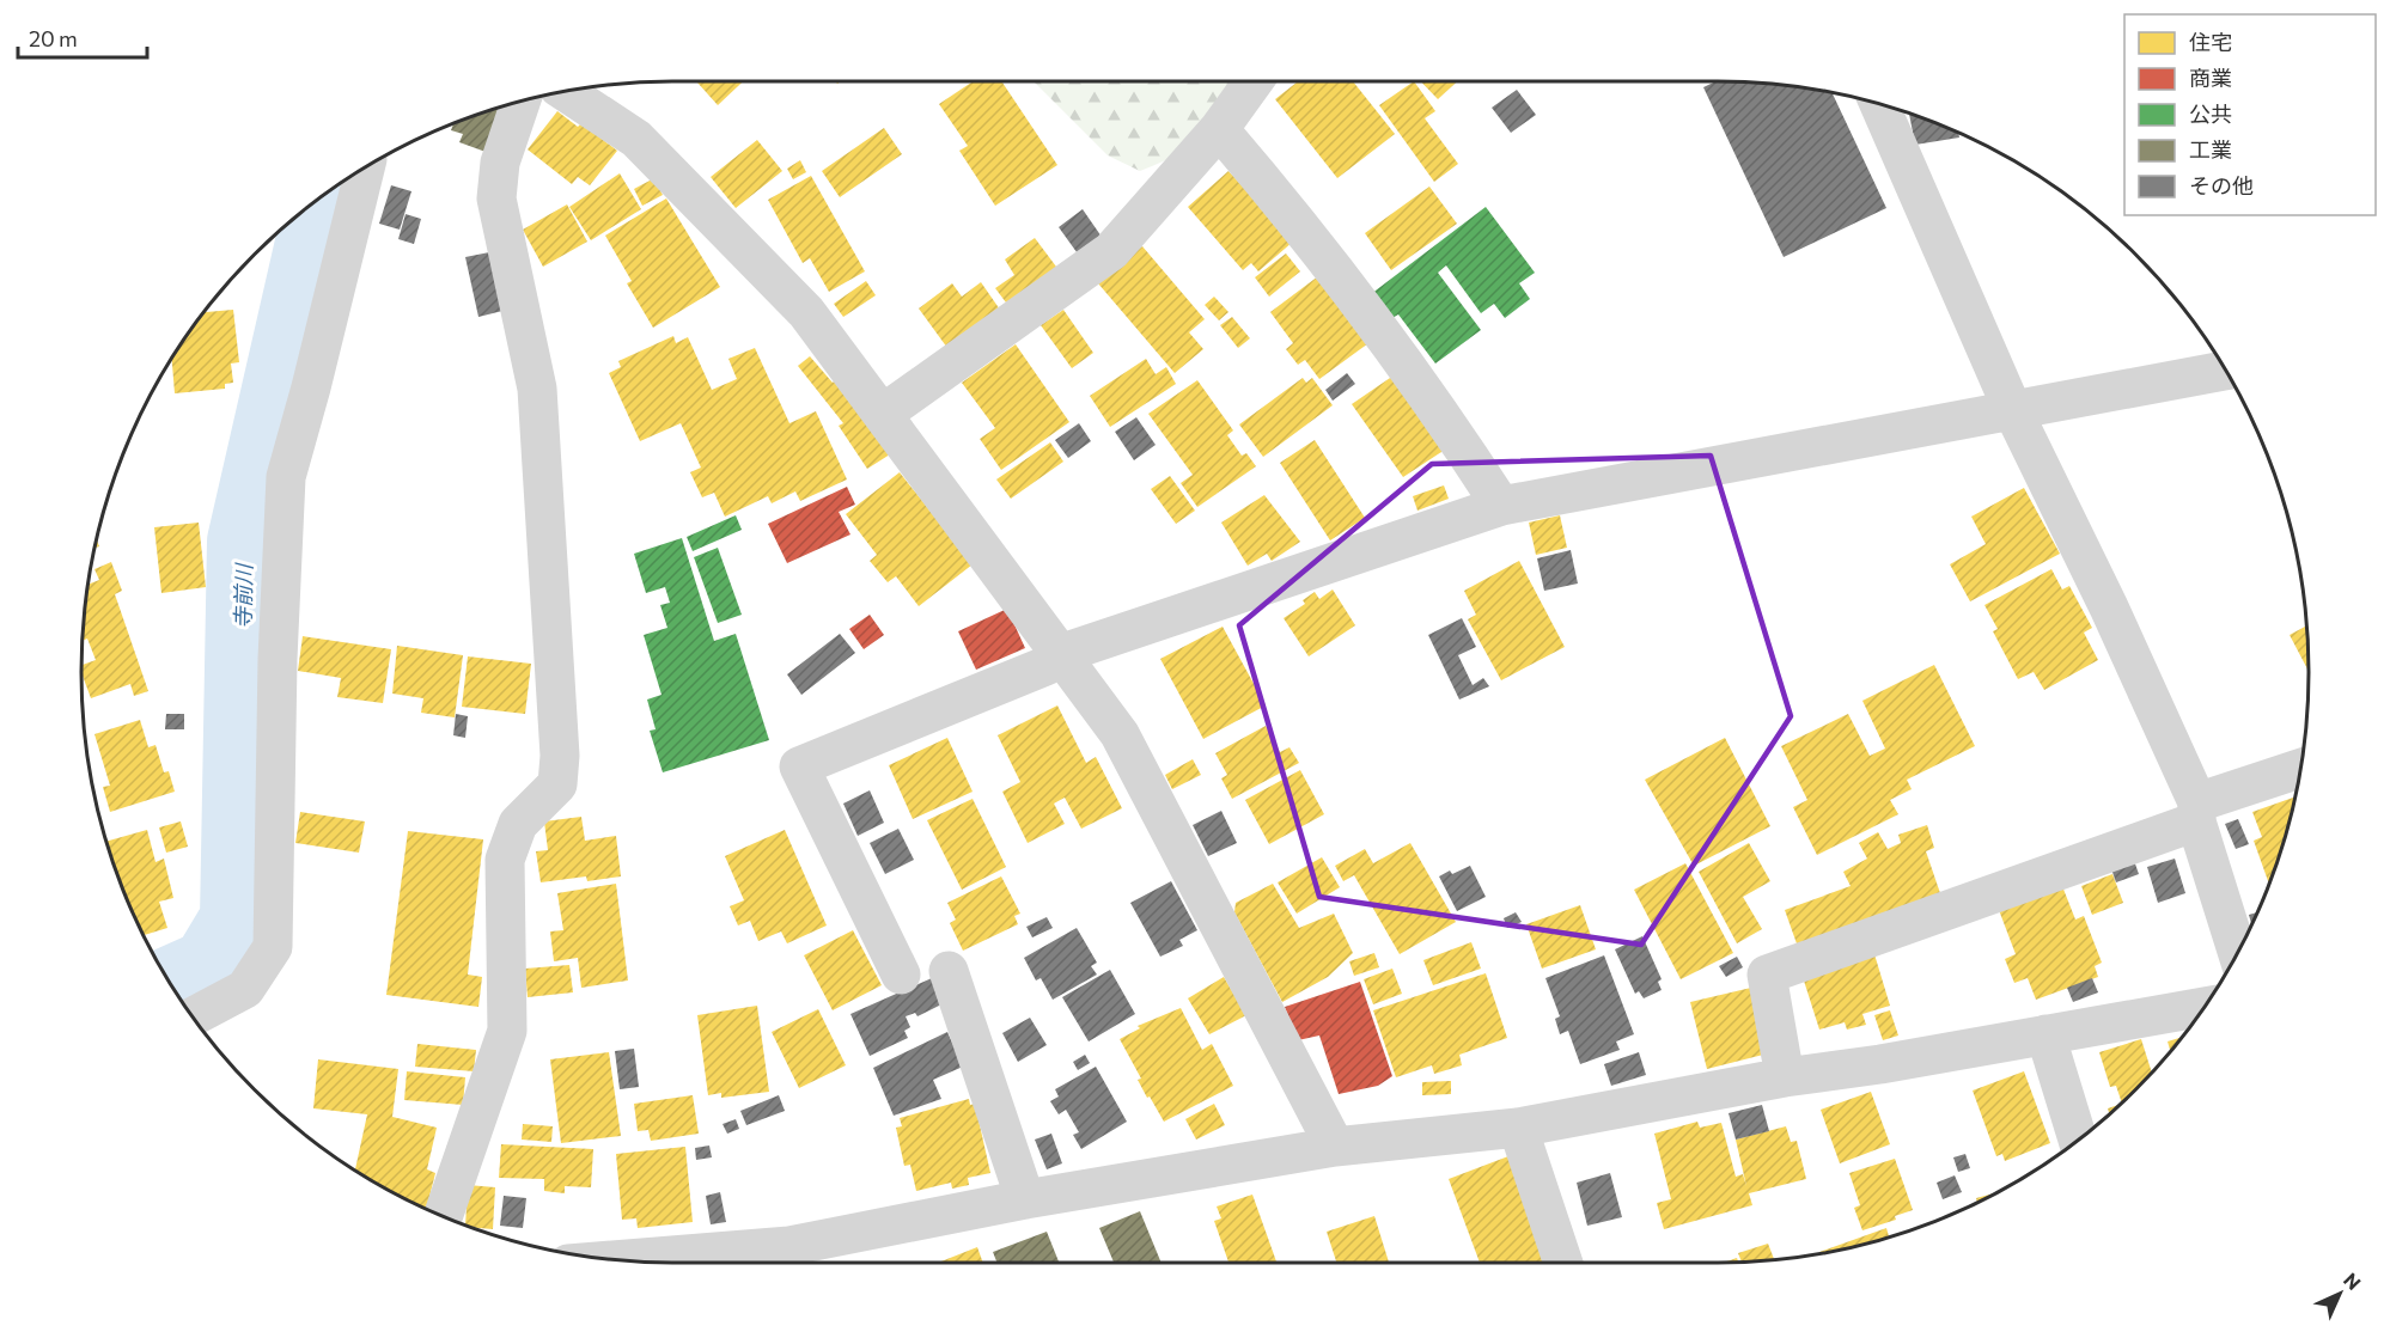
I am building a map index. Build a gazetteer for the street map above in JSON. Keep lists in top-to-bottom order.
{
  "water": ["寺前川"],
  "legend": [
    "住宅",
    "商業",
    "公共",
    "工業",
    "その他"
  ],
  "scale_bar": "20 m",
  "north": "top right"
}
